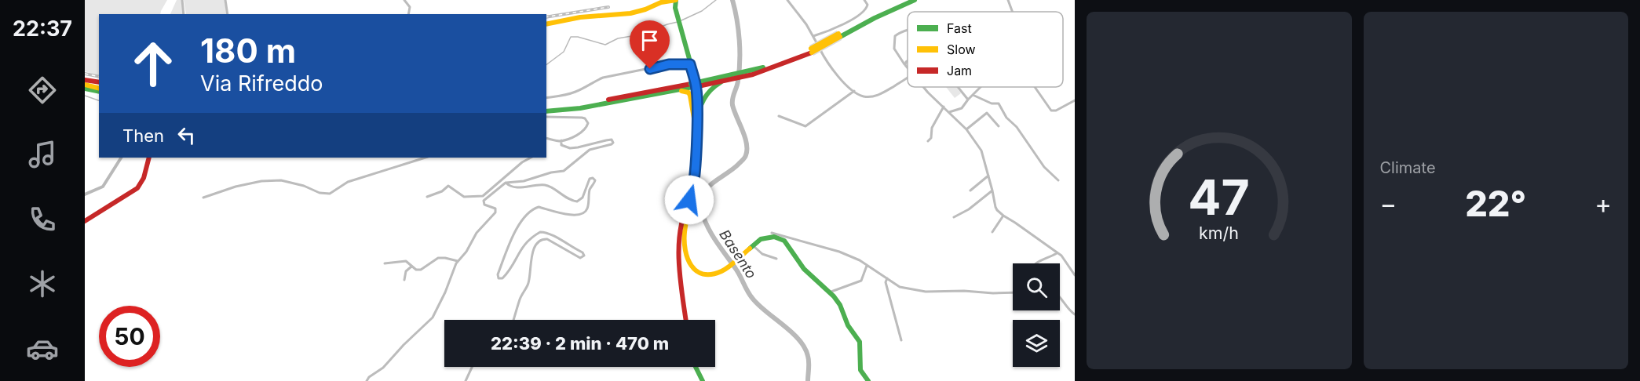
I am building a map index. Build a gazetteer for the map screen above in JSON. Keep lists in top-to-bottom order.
{
  "water": ["Basento"],
  "legend": ["Fast", "Slow", "Jam"],
  "page": {
    "tabs": "22:37",
    "tile": "Climate",
    "turn": ["180 m", "Via Rifreddo"],
    "then": "Then",
    "heat": ["−", "22°", "+"],
    "limit": "50",
    "trip": "22:39 · 2 min · 470 m",
    "gauge": ["47", "km/h"]
  }
}
